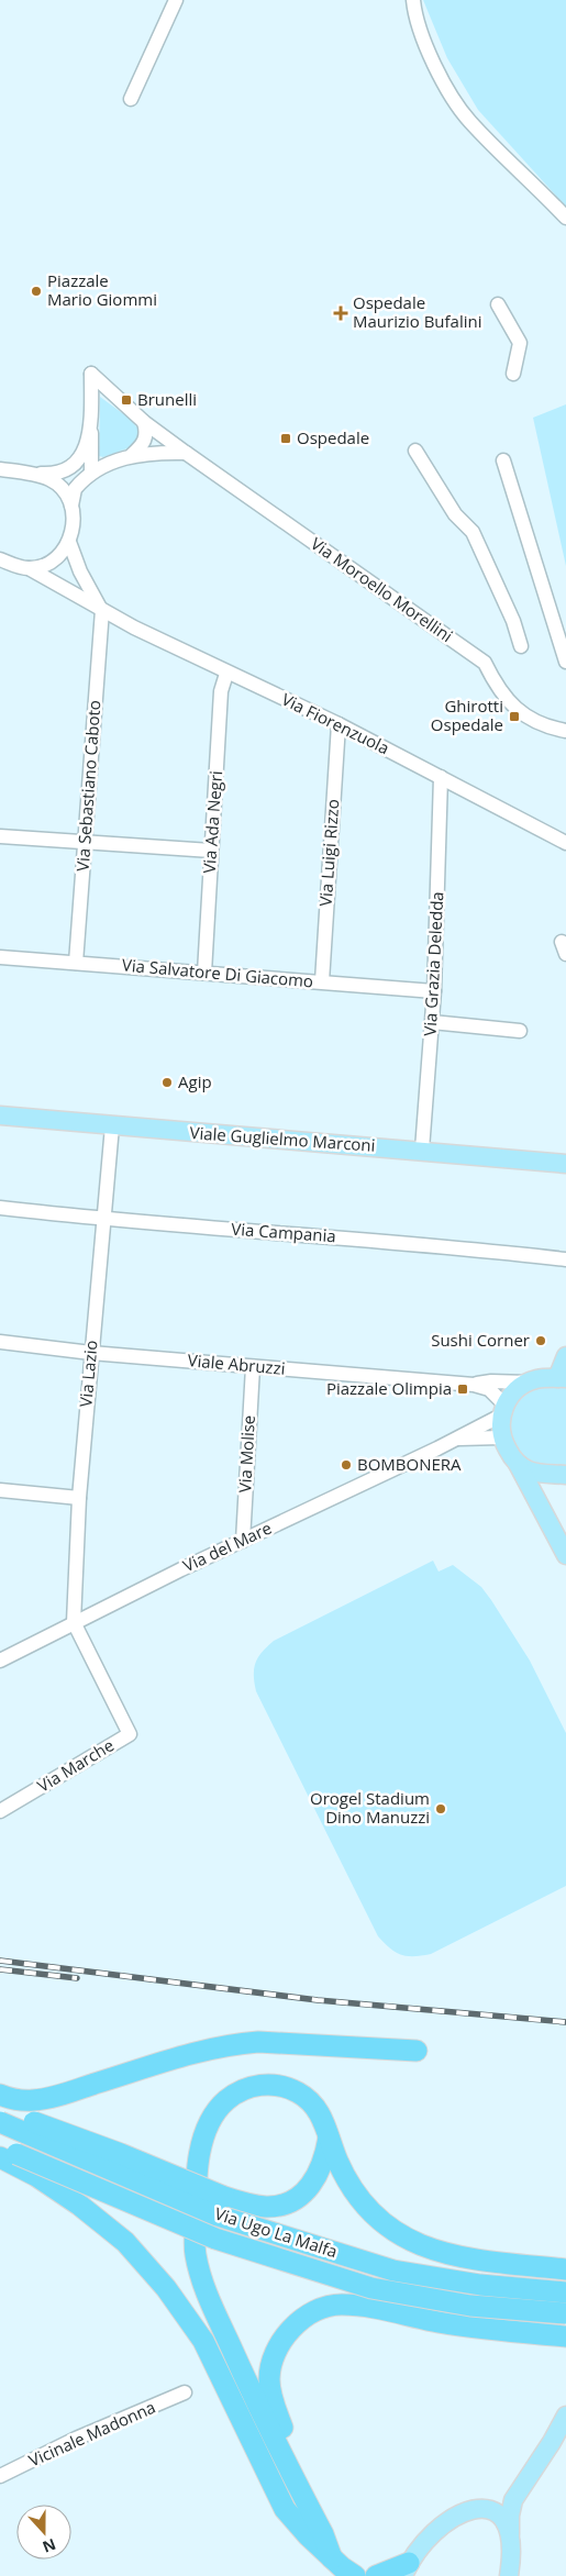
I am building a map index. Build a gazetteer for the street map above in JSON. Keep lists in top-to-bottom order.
{
  "streets": {
    "highway": ["Via Ugo La Malfa"],
    "main road": ["Viale Guglielmo Marconi"],
    "street": [
      "Via Moroello Morellini",
      "Via Fiorenzuola",
      "Via Sebastiano Caboto",
      "Via Ada Negri",
      "Via Luigi Rizzo",
      "Via Grazia Deledda",
      "Via Salvatore Di Giacomo",
      "Via Campania",
      "Viale Abruzzi",
      "Via Lazio",
      "Via Molise",
      "Via del Mare",
      "Via Marche",
      "Vicinale Madonna"
    ]
  },
  "crossings": [
    ["Via Fiorenzuola", "Via Sebastiano Caboto"],
    ["Via Fiorenzuola", "Via Ada Negri"],
    ["Via Fiorenzuola", "Via Luigi Rizzo"],
    ["Via Fiorenzuola", "Via Grazia Deledda"],
    ["Via Sebastiano Caboto", "Via Salvatore Di Giacomo"],
    ["Via Ada Negri", "Via Salvatore Di Giacomo"],
    ["Via Luigi Rizzo", "Via Salvatore Di Giacomo"],
    ["Via Grazia Deledda", "Via Salvatore Di Giacomo"],
    ["Via Grazia Deledda", "Viale Guglielmo Marconi"],
    ["Viale Guglielmo Marconi", "Via Lazio"],
    ["Via Campania", "Via Lazio"],
    ["Viale Abruzzi", "Via Lazio"],
    ["Viale Abruzzi", "Via Molise"],
    ["Viale Abruzzi", "Via del Mare"],
    ["Via Lazio", "Via del Mare"],
    ["Via Lazio", "Via Marche"],
    ["Via Molise", "Via del Mare"],
    ["Via del Mare", "Via Marche"]
  ],
  "places": {
    "other": [
      "Piazzale Mario Giommi",
      "Agip",
      "Sushi Corner",
      "BOMBONERA",
      "Orogel Stadium Dino Manuzzi"
    ],
    "health": ["Ospedale Maurizio Bufalini"],
    "transit": [
      "Brunelli",
      "Ospedale",
      "Ghirotti Ospedale",
      "Piazzale Olimpia"
    ]
  },
  "north": "bottom"
}
